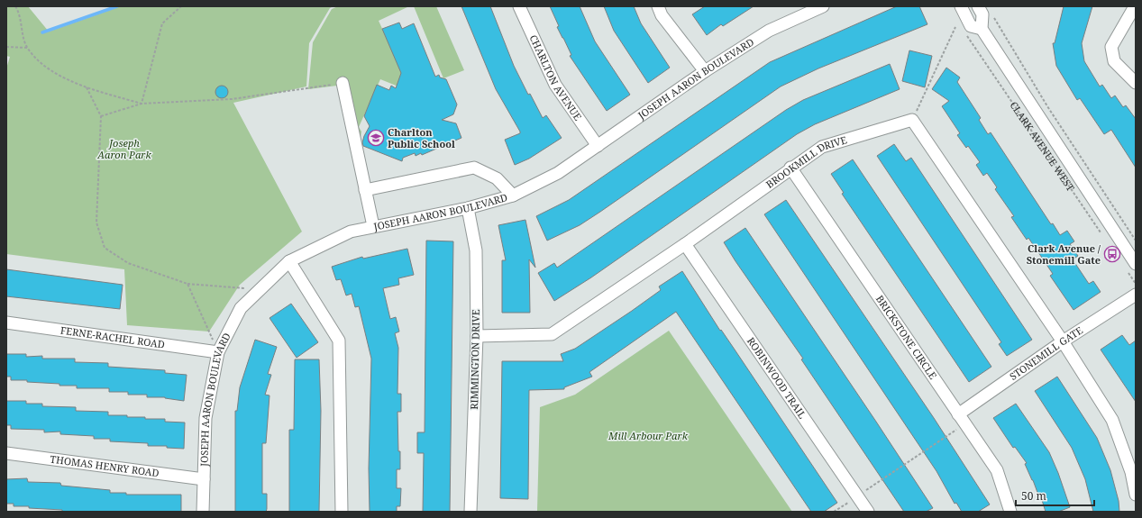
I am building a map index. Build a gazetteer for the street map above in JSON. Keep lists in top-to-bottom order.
{
  "streets": {
    "street": [
      "CHARLTON AVENUE",
      "JOSEPH AARON BOULEVARD",
      "CLARK AVENUE WEST",
      "BROOKMILL DRIVE",
      "BRICKSTONE CIRCLE",
      "FERNE-RACHEL ROAD",
      "STONEMILL GATE",
      "RIMMINGTON DRIVE",
      "ROBINWOOD TRAIL",
      "THOMAS HENRY ROAD"
    ]
  },
  "crossings": [
    ["CHARLTON AVENUE", "JOSEPH AARON BOULEVARD"],
    ["JOSEPH AARON BOULEVARD", "FERNE-RACHEL ROAD"],
    ["JOSEPH AARON BOULEVARD", "RIMMINGTON DRIVE"],
    ["JOSEPH AARON BOULEVARD", "THOMAS HENRY ROAD"],
    ["BROOKMILL DRIVE", "BRICKSTONE CIRCLE"],
    ["BROOKMILL DRIVE", "RIMMINGTON DRIVE"],
    ["BROOKMILL DRIVE", "ROBINWOOD TRAIL"],
    ["BRICKSTONE CIRCLE", "STONEMILL GATE"]
  ],
  "parks": ["Joseph Aaron Park", "Mill Arbour Park"],
  "places": {
    "school or university": ["Charlton Public School"],
    "bus stop": ["Clark Avenue / Stonemill Gate"]
  },
  "scale_bar": "50 m"
}
